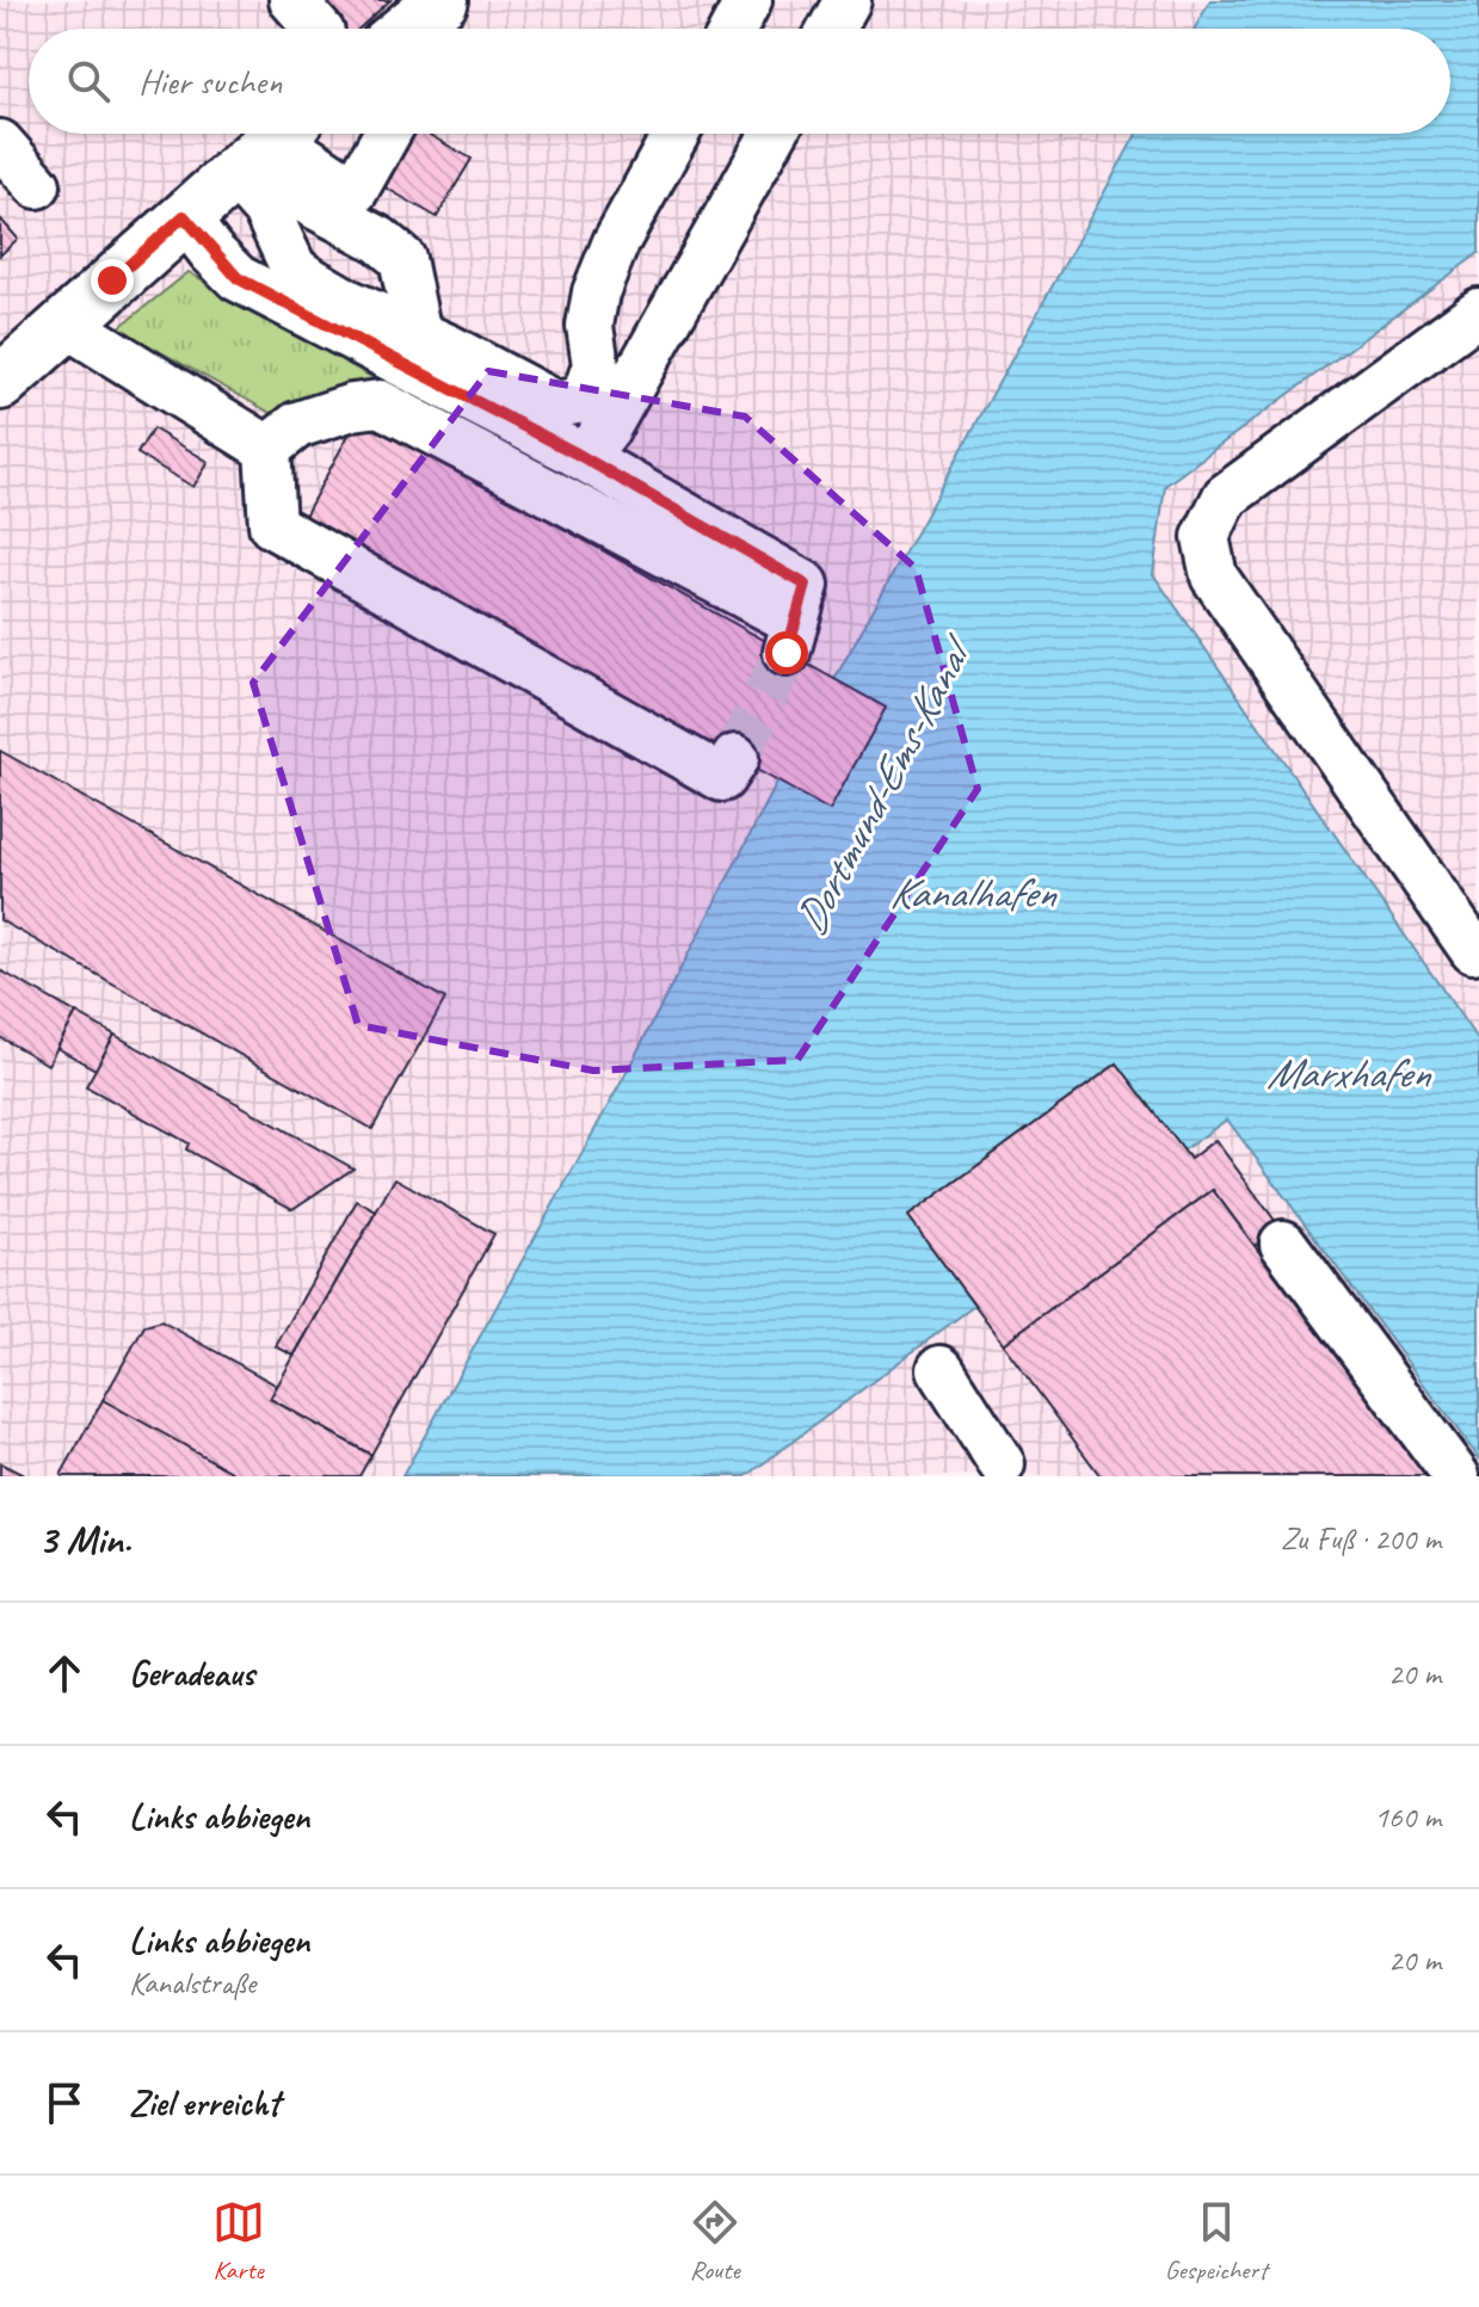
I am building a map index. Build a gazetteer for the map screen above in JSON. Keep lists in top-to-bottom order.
{
  "water": ["Dortmund-Ems-Kanal", "Kanalhafen", "Marxhafen"],
  "page": {
    "search": "Hier suchen",
    "heading": ["3 Min.", "Zu Fuß · 200 m"],
    "list": [
      ["Geradeaus", "20 m"],
      ["Links abbiegen", "160 m"],
      ["Links abbiegen", "Kanalstraße", "20 m"],
      "Ziel erreicht"
    ],
    "nav": ["Karte", "Route", "Gespeichert"]
  }
}
